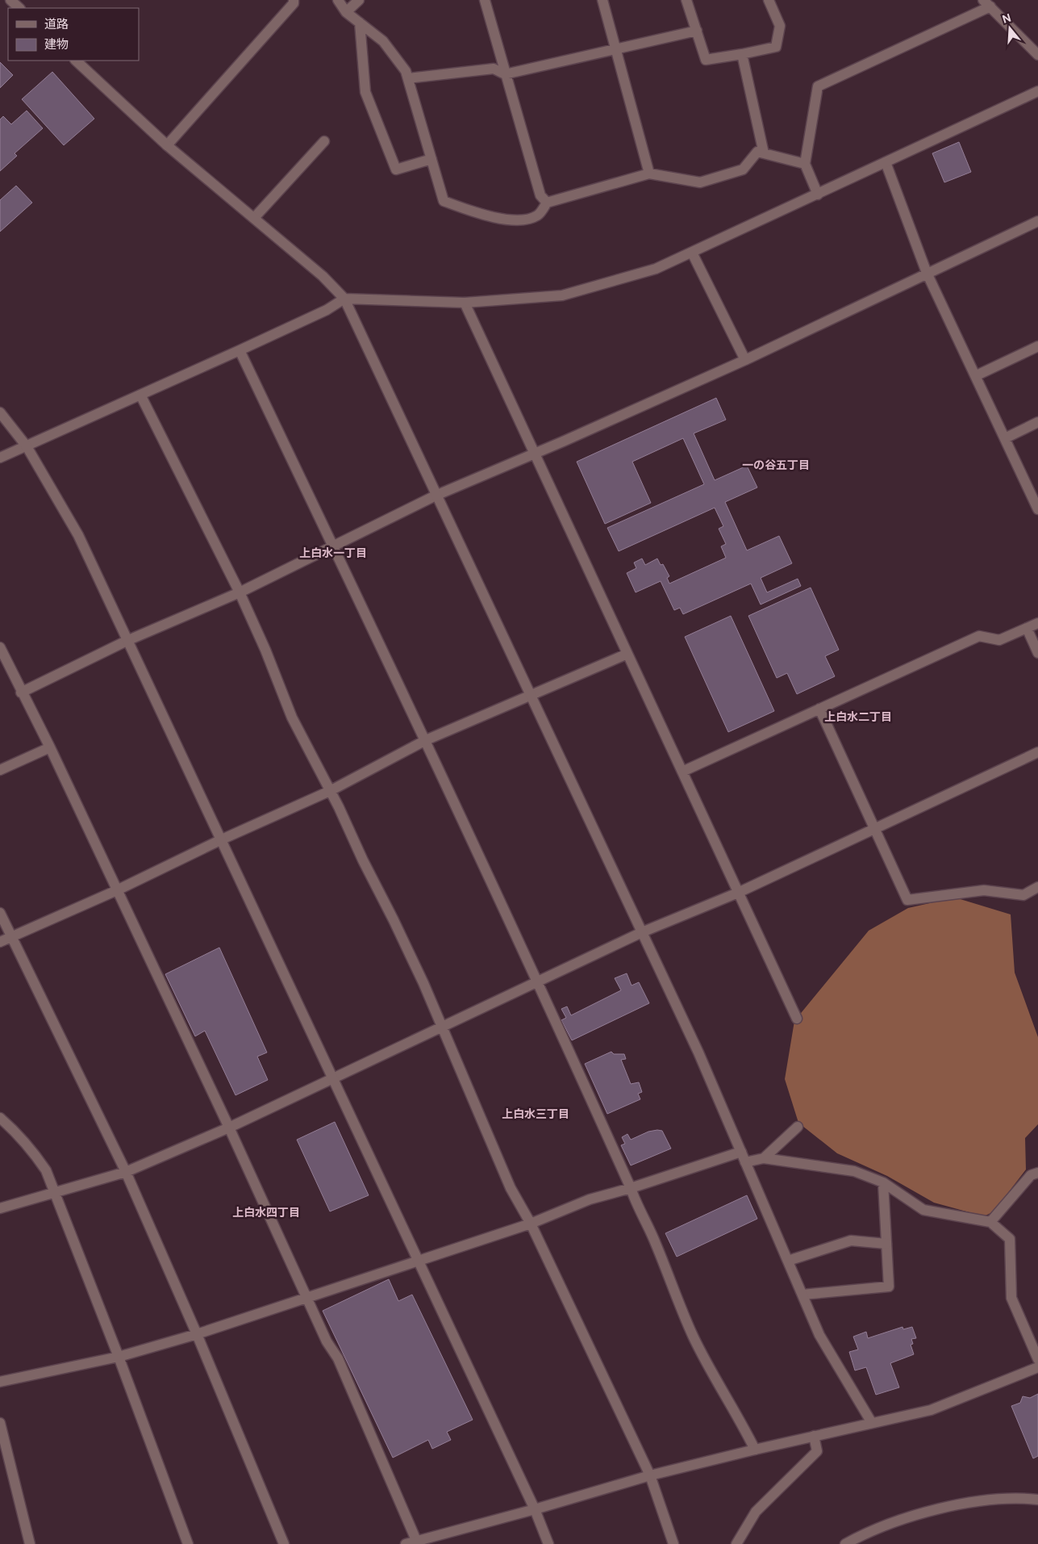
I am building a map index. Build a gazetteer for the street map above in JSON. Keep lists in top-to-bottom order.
{
  "districts": [
    "一の谷五丁目",
    "上白水一丁目",
    "上白水二丁目",
    "上白水三丁目",
    "上白水四丁目"
  ],
  "legend": ["道路", "建物"],
  "north": "top"
}
